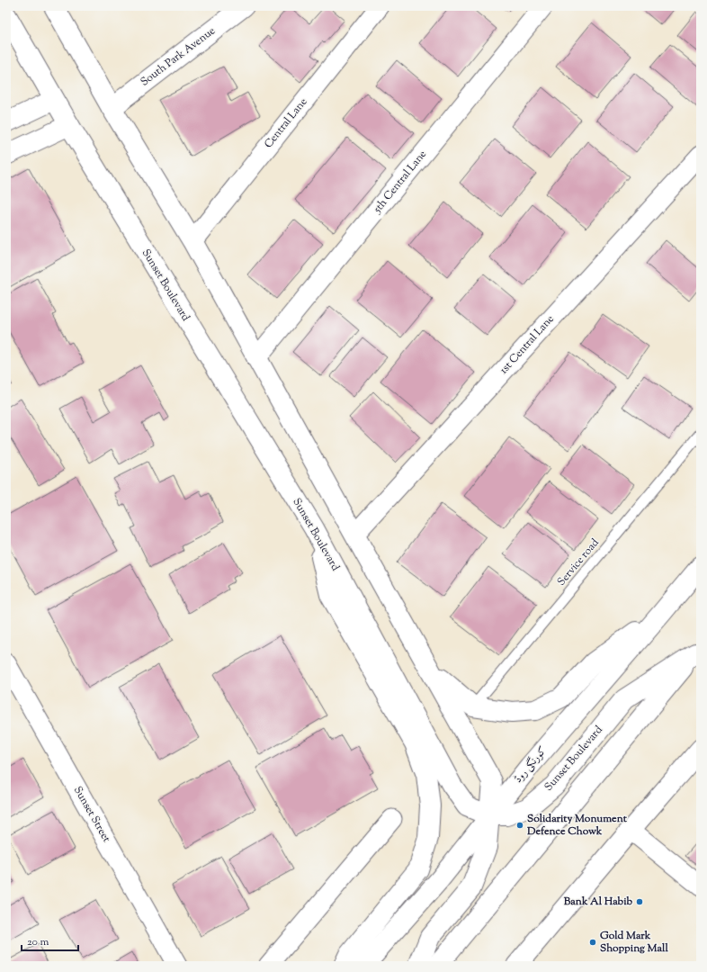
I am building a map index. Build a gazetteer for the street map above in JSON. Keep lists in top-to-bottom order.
{
  "streets": {
    "main road": ["South Park Avenue", "Sunset Boulevard", "کورنگی روڈ"],
    "street": [
      "Central Lane",
      "5th Central Lane",
      "1st Central Lane",
      "Sunset Street"
    ],
    "lane": ["Service road"]
  },
  "crossings": [
    ["Sunset Boulevard", "کورنگی روڈ"]
  ],
  "places": ["Solidarity Monument Defence Chowk", "Bank Al Habib", "Gold Mark Shopping Mall"],
  "scale_bar": "20 m"
}
